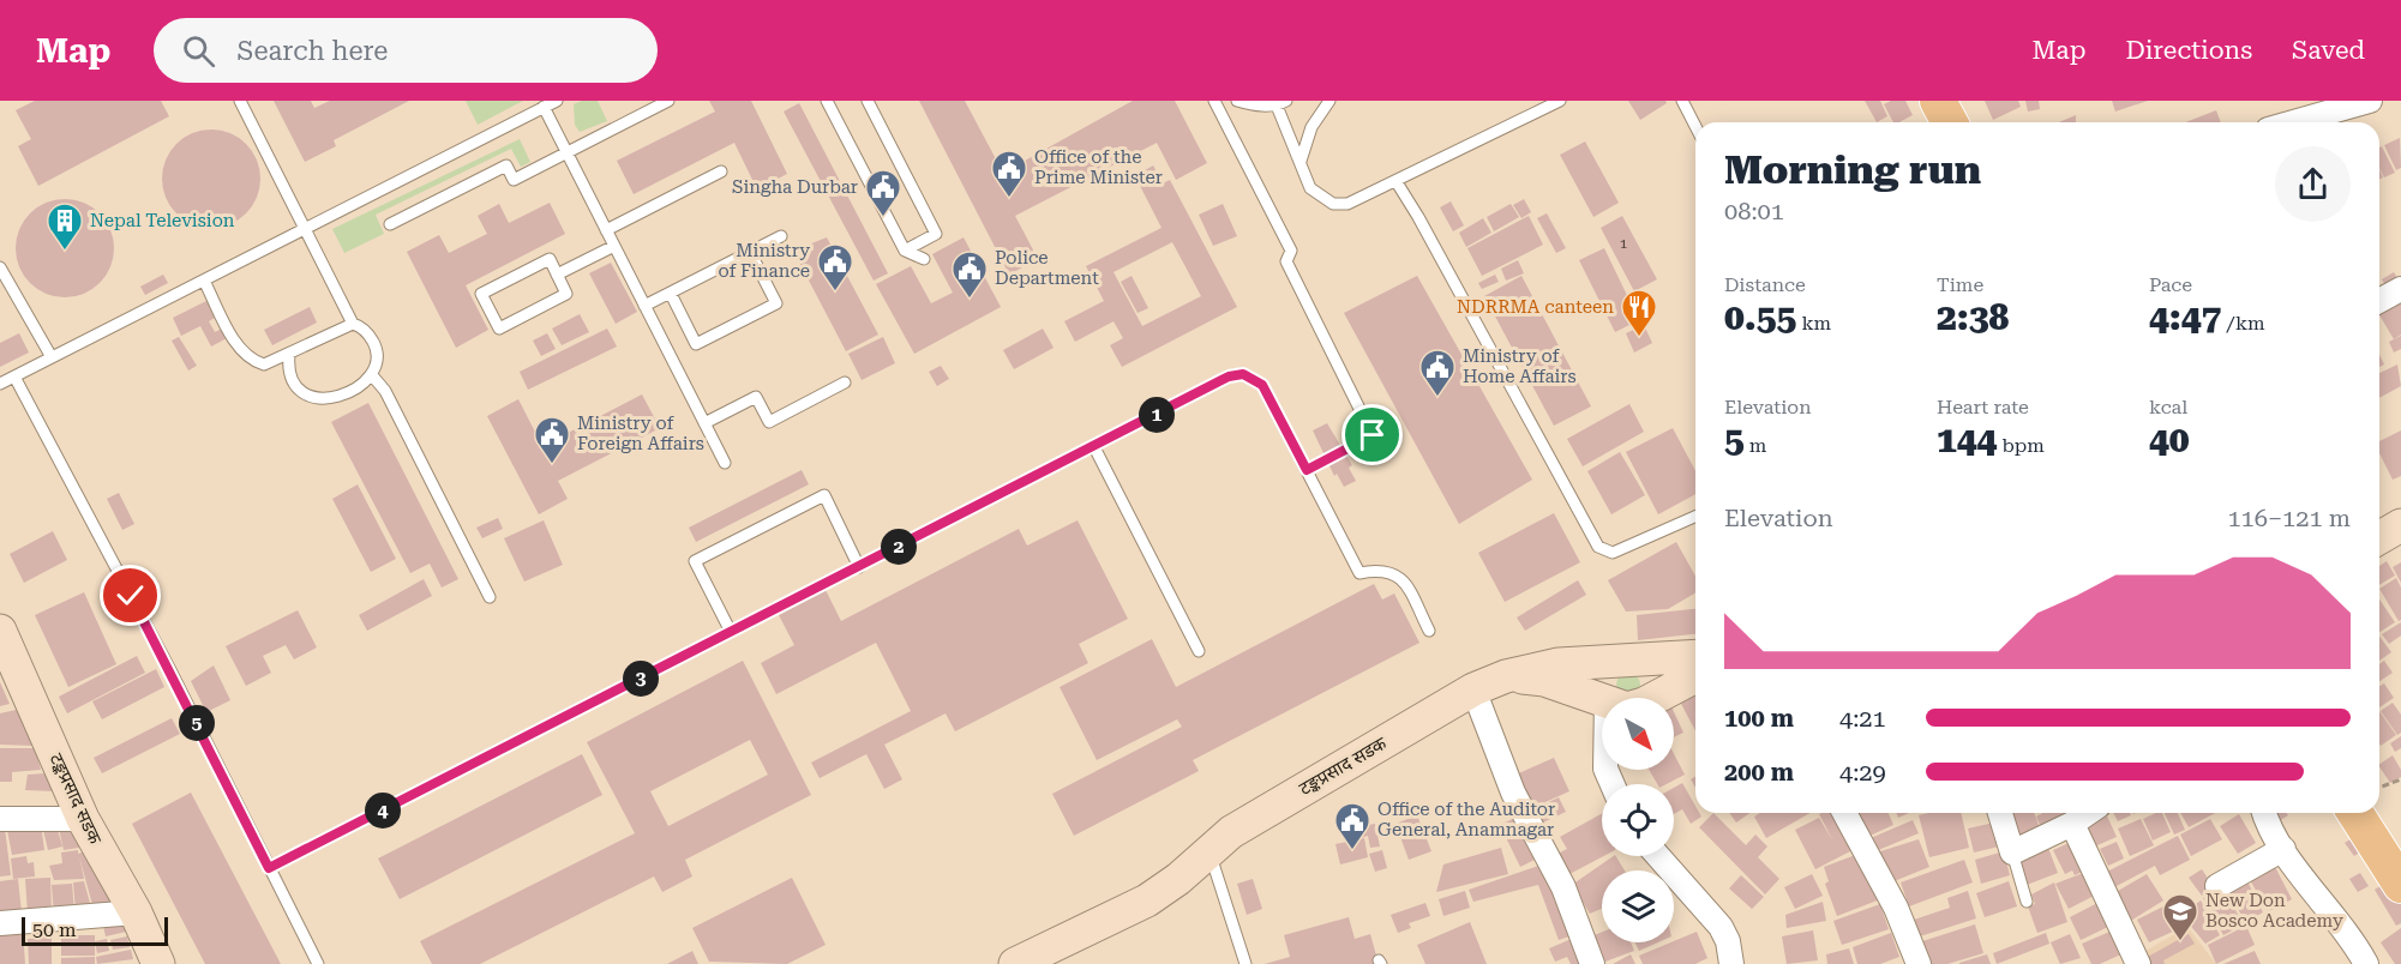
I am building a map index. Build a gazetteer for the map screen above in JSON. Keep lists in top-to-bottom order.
{
  "streets": {
    "street": ["टङ्कप्रसाद सडक"]
  },
  "places": {
    "public building": [
      "Office of the Prime Minister",
      "Singha Durbar",
      "Ministry of Finance",
      "Police Department",
      "Ministry of Home Affairs",
      "Ministry of Foreign Affairs",
      "Office of the Auditor General, Anamnagar"
    ],
    "building": ["Nepal Television"],
    "restaurant": ["NDRRMA canteen"],
    "school or university": ["New Don Bosco Academy"]
  },
  "house_numbers": ["1"],
  "scale_bar": "50 m",
  "north": "bottom right",
  "page": {
    "header": "Map",
    "search": "Search here",
    "nav": ["Map", "Directions", "Saved"],
    "heading": ["Morning run", "08:01"],
    "stats": [
      ["Distance", "0.55 km"],
      ["Time", "2:38"],
      ["Pace", "4:47 /km"],
      ["Elevation", "5 m"],
      ["Heart rate", "144 bpm"],
      ["kcal", "40"]
    ],
    "pins": [
      "1",
      "2",
      "3",
      "5",
      "4"
    ],
    "chart": ["Elevation", "116–121 m"],
    "list": [
      {
        "name": "100 m",
        "note": "4:21"
      },
      {
        "name": "200 m",
        "note": "4:29"
      }
    ],
    "scale": "50 m"
  }
}
